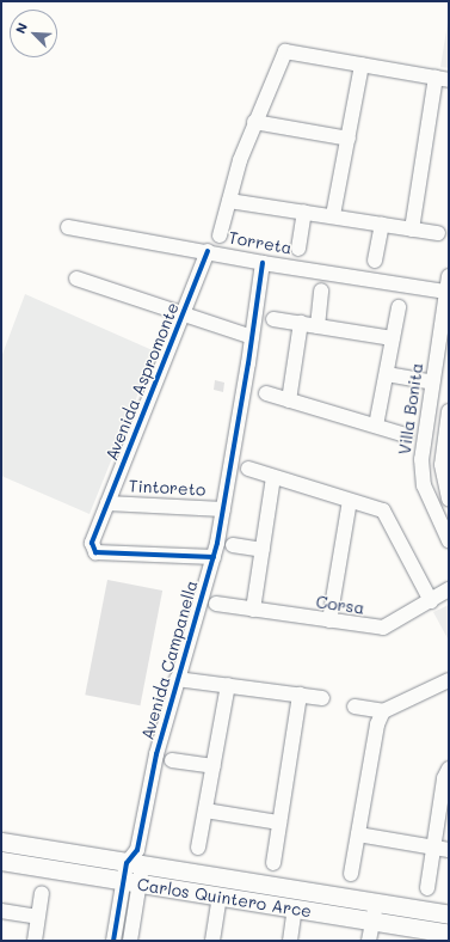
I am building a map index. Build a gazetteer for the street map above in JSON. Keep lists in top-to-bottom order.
{
  "streets": {
    "main road": ["Carlos Quintero Arce"],
    "street": [
      "Torreta",
      "Avenida Aspromonte",
      "Villa Bonita",
      "Tintoreto",
      "Corsa",
      "Avenida Campanella"
    ]
  },
  "crossings": [
    ["Torreta", "Avenida Aspromonte"],
    ["Torreta", "Villa Bonita"],
    ["Torreta", "Avenida Campanella"],
    ["Avenida Aspromonte", "Tintoreto"],
    ["Avenida Aspromonte", "Avenida Campanella"],
    ["Tintoreto", "Avenida Campanella"],
    ["Avenida Campanella", "Carlos Quintero Arce"]
  ],
  "north": "top left"
}
